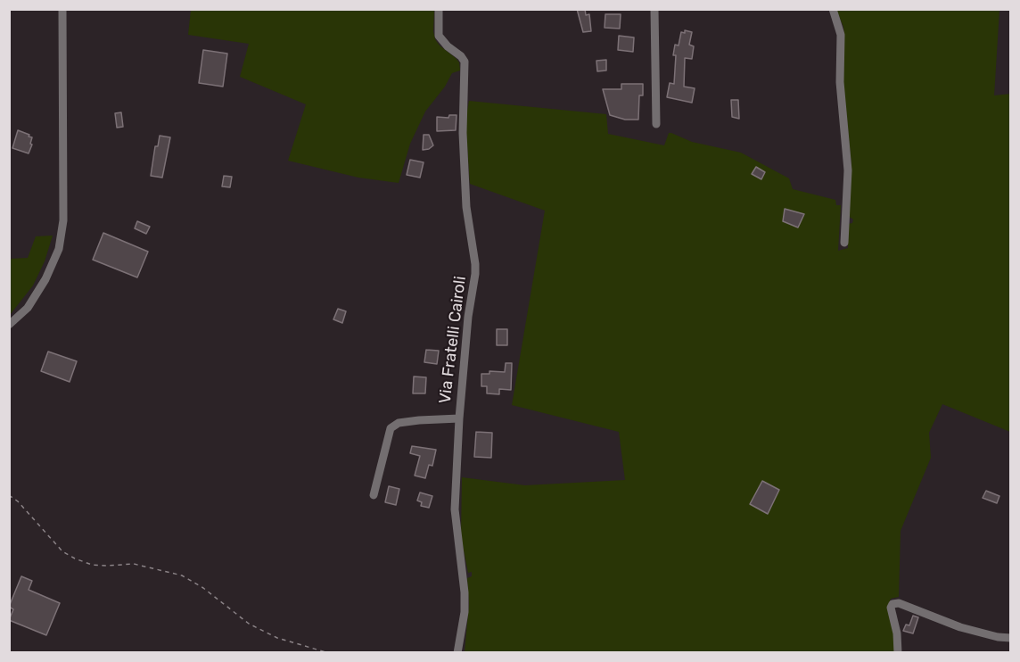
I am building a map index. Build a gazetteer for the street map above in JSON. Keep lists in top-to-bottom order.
{
  "streets": {
    "street": ["Via Fratelli Cairoli"]
  }
}
